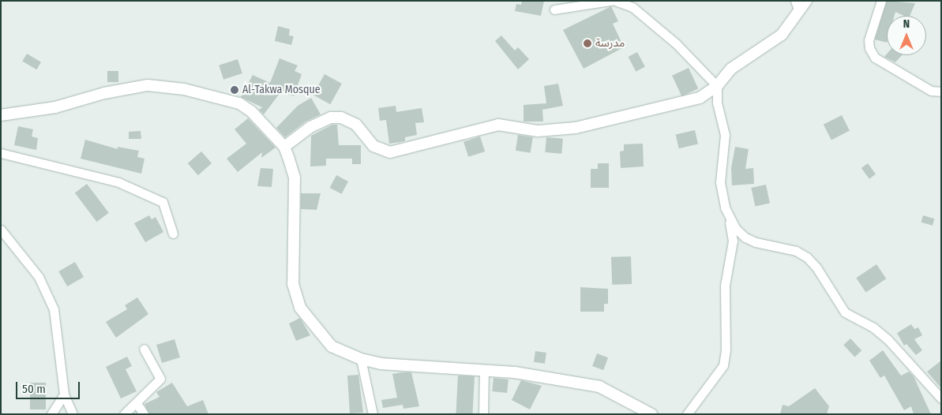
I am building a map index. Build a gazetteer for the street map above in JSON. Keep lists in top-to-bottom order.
{
  "places": ["مدرسة", "Al-Takwa Mosque"],
  "scale_bar": "50 m",
  "north": "top"
}
